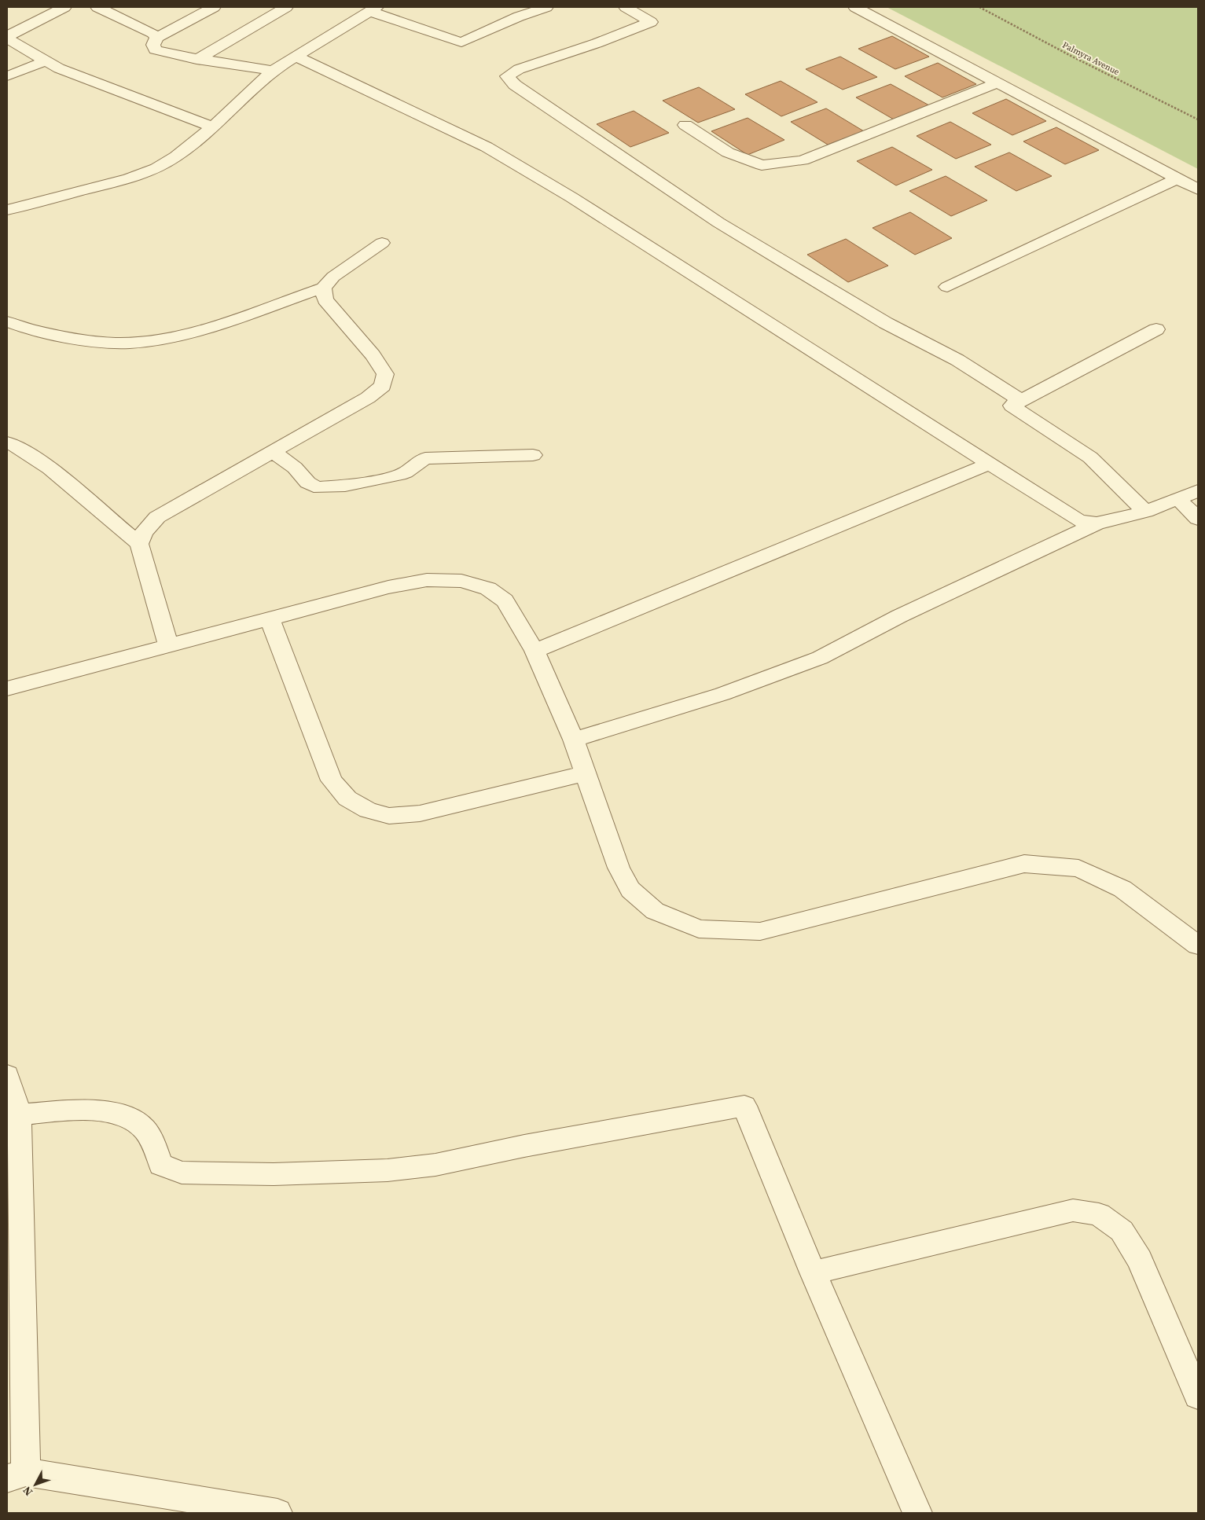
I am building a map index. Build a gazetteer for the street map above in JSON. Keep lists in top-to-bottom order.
{
  "streets": {
    "path": ["Palmyra Avenue"]
  },
  "north": "bottom left"
}
